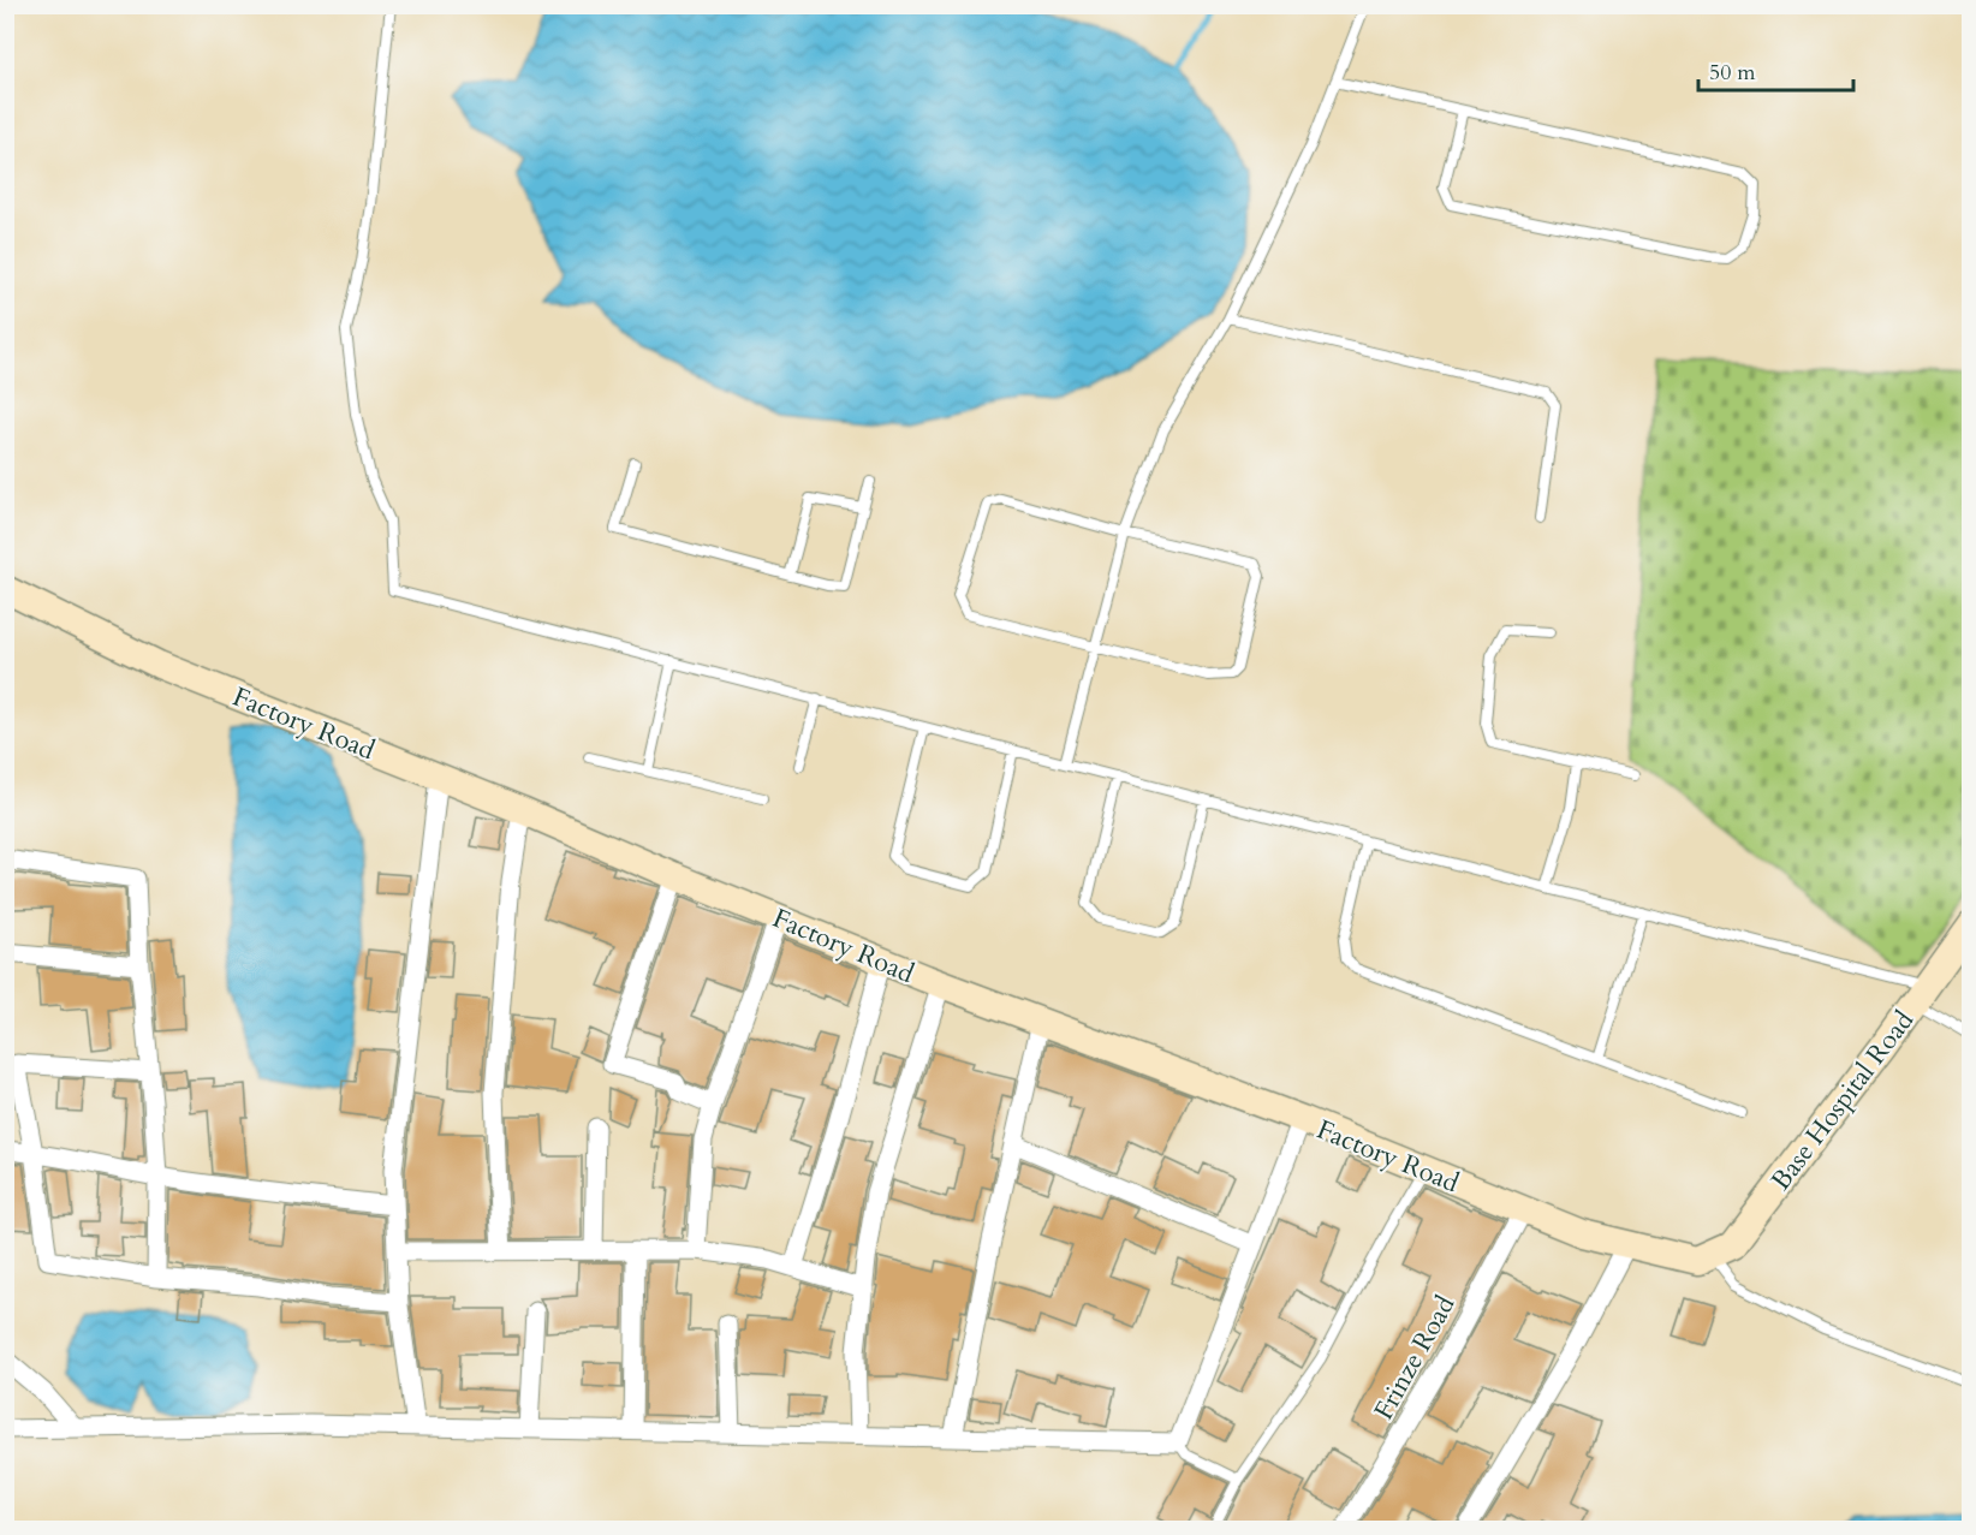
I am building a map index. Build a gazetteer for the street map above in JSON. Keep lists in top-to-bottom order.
{
  "streets": {
    "street": ["Factory Road", "Base Hospital Road", "Frinze Road"]
  },
  "crossings": [
    ["Factory Road", "Base Hospital Road"],
    ["Factory Road", "Frinze Road"]
  ],
  "scale_bar": "50 m"
}
